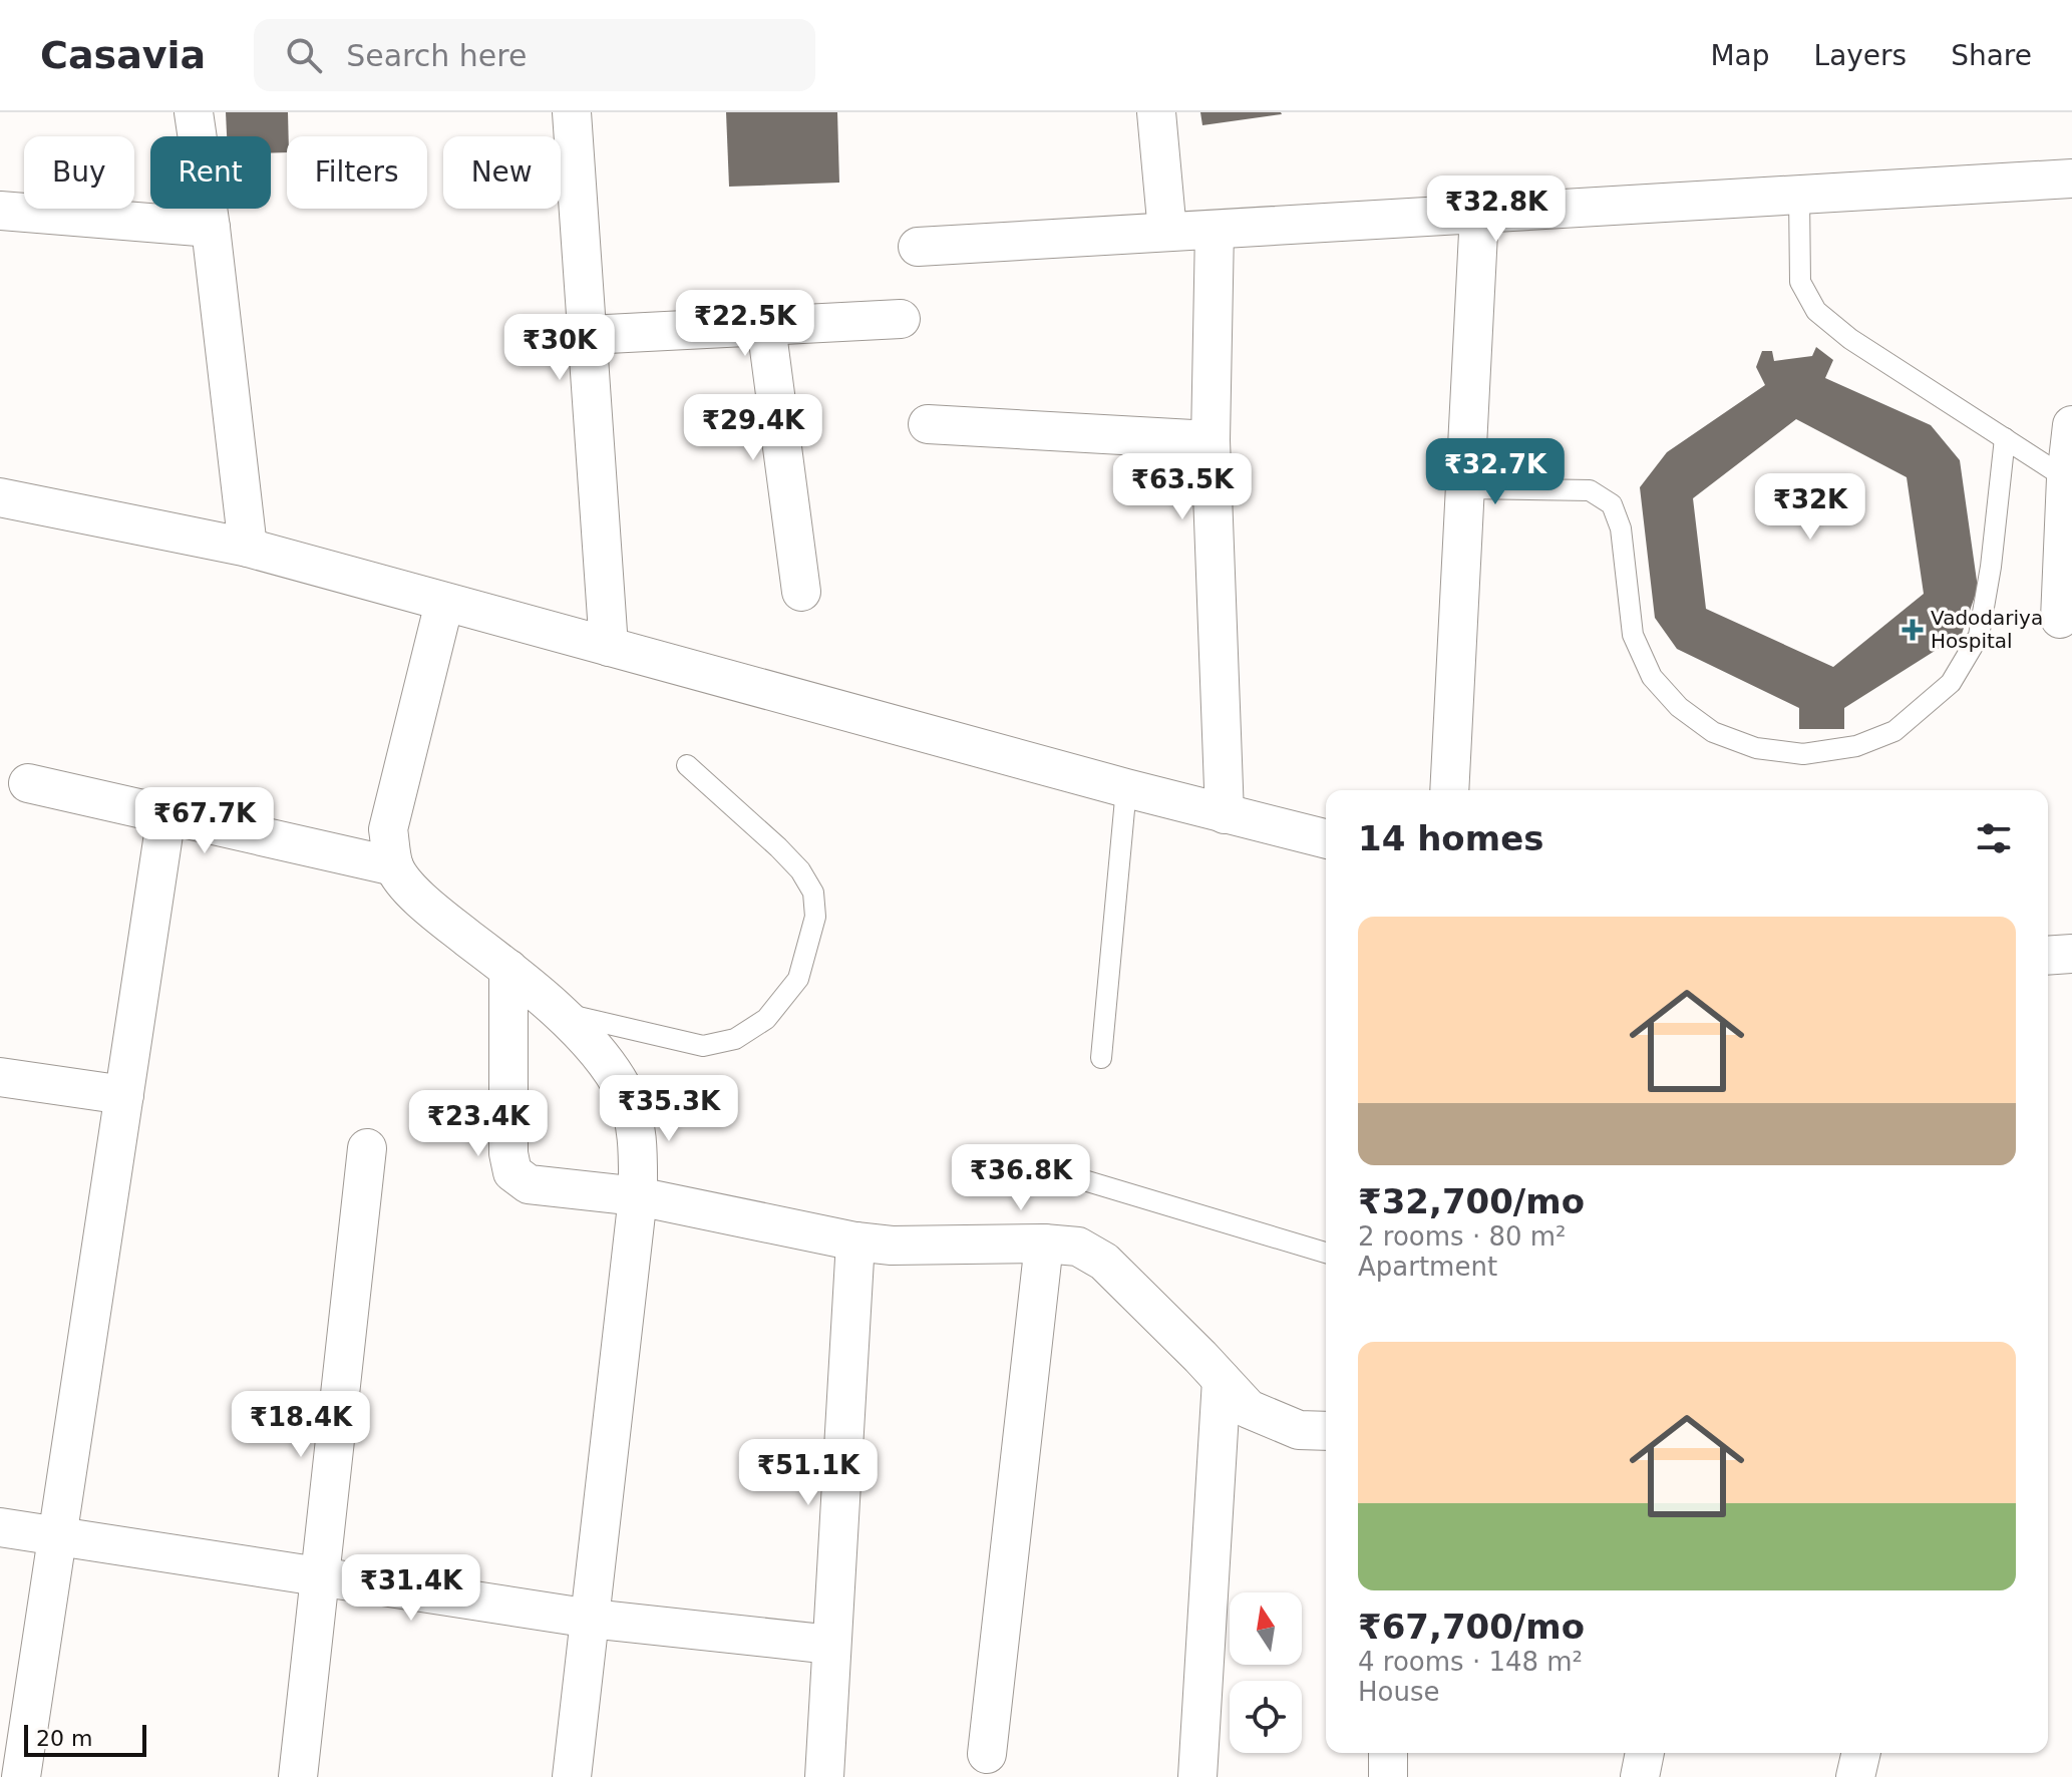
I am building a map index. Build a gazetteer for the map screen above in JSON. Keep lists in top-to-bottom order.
{
  "places": {
    "health": ["Vadodariya Hospital"]
  },
  "scale_bar": "20 m",
  "north": "top",
  "page": {
    "header": "Casavia",
    "search": "Search here",
    "nav": ["Map", "Layers", "Share"],
    "chip": [
      "Buy",
      "Rent",
      "Filters",
      "New"
    ],
    "price": [
      "₹32.8K",
      "₹22.5K",
      "₹30K",
      "₹29.4K",
      "₹32.7K",
      "₹63.5K",
      "₹32K",
      "₹67.7K",
      "₹35.3K",
      "₹23.4K",
      "₹36.8K",
      "₹18.4K",
      "₹51.1K",
      "₹31.4K"
    ],
    "heading": "14 homes",
    "list": [
      {
        "name": "₹32,700/mo",
        "note": "2 rooms · 80 m² · Apartment"
      },
      {
        "name": "₹67,700/mo",
        "note": "4 rooms · 148 m² · House"
      }
    ],
    "scale": "20 m"
  }
}
